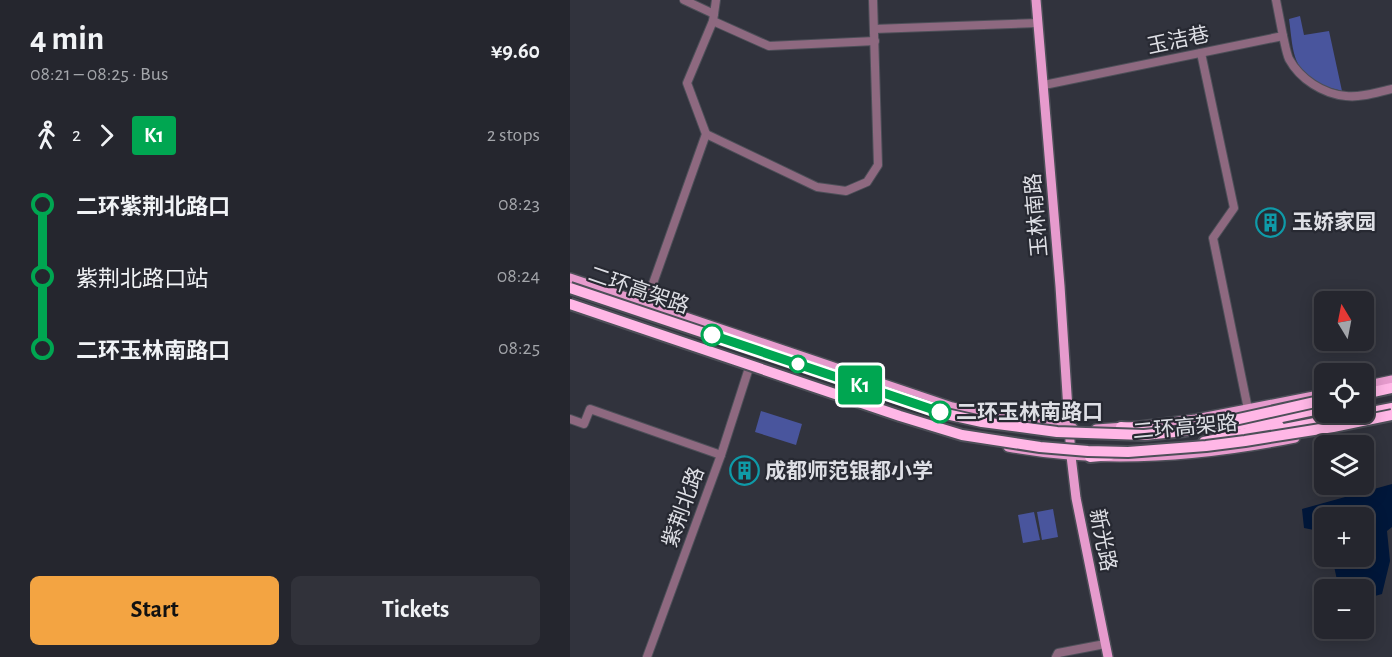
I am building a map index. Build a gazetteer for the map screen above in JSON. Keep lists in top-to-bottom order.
{
  "streets": {
    "highway": ["二环高架路"],
    "main road": ["玉林南路", "新光路"],
    "street": ["玉洁巷", "紫荆北路"]
  },
  "crossings": [
    ["玉洁巷", "玉林南路"],
    ["玉林南路", "新光路"]
  ],
  "places": {
    "building": ["玉娇家园", "成都师范银都小学"],
    "other": ["二环玉林南路口"]
  },
  "lines": ["bus line K1"],
  "north": "top",
  "page": {
    "heading": ["4 min", "08:21 – 08:25 · Bus", "¥9.60"],
    "on_map": "K1",
    "legs": ["2", "K1", "2 stops"],
    "list": [
      {
        "name": "二环紫荆北路口",
        "value": "08:23"
      },
      {
        "name": "紫荆北路口站",
        "value": "08:24"
      },
      {
        "name": "二环玉林南路口",
        "value": "08:25"
      }
    ],
    "map_buttons": ["+", "−"],
    "buttons": ["Start", "Tickets"]
  }
}
